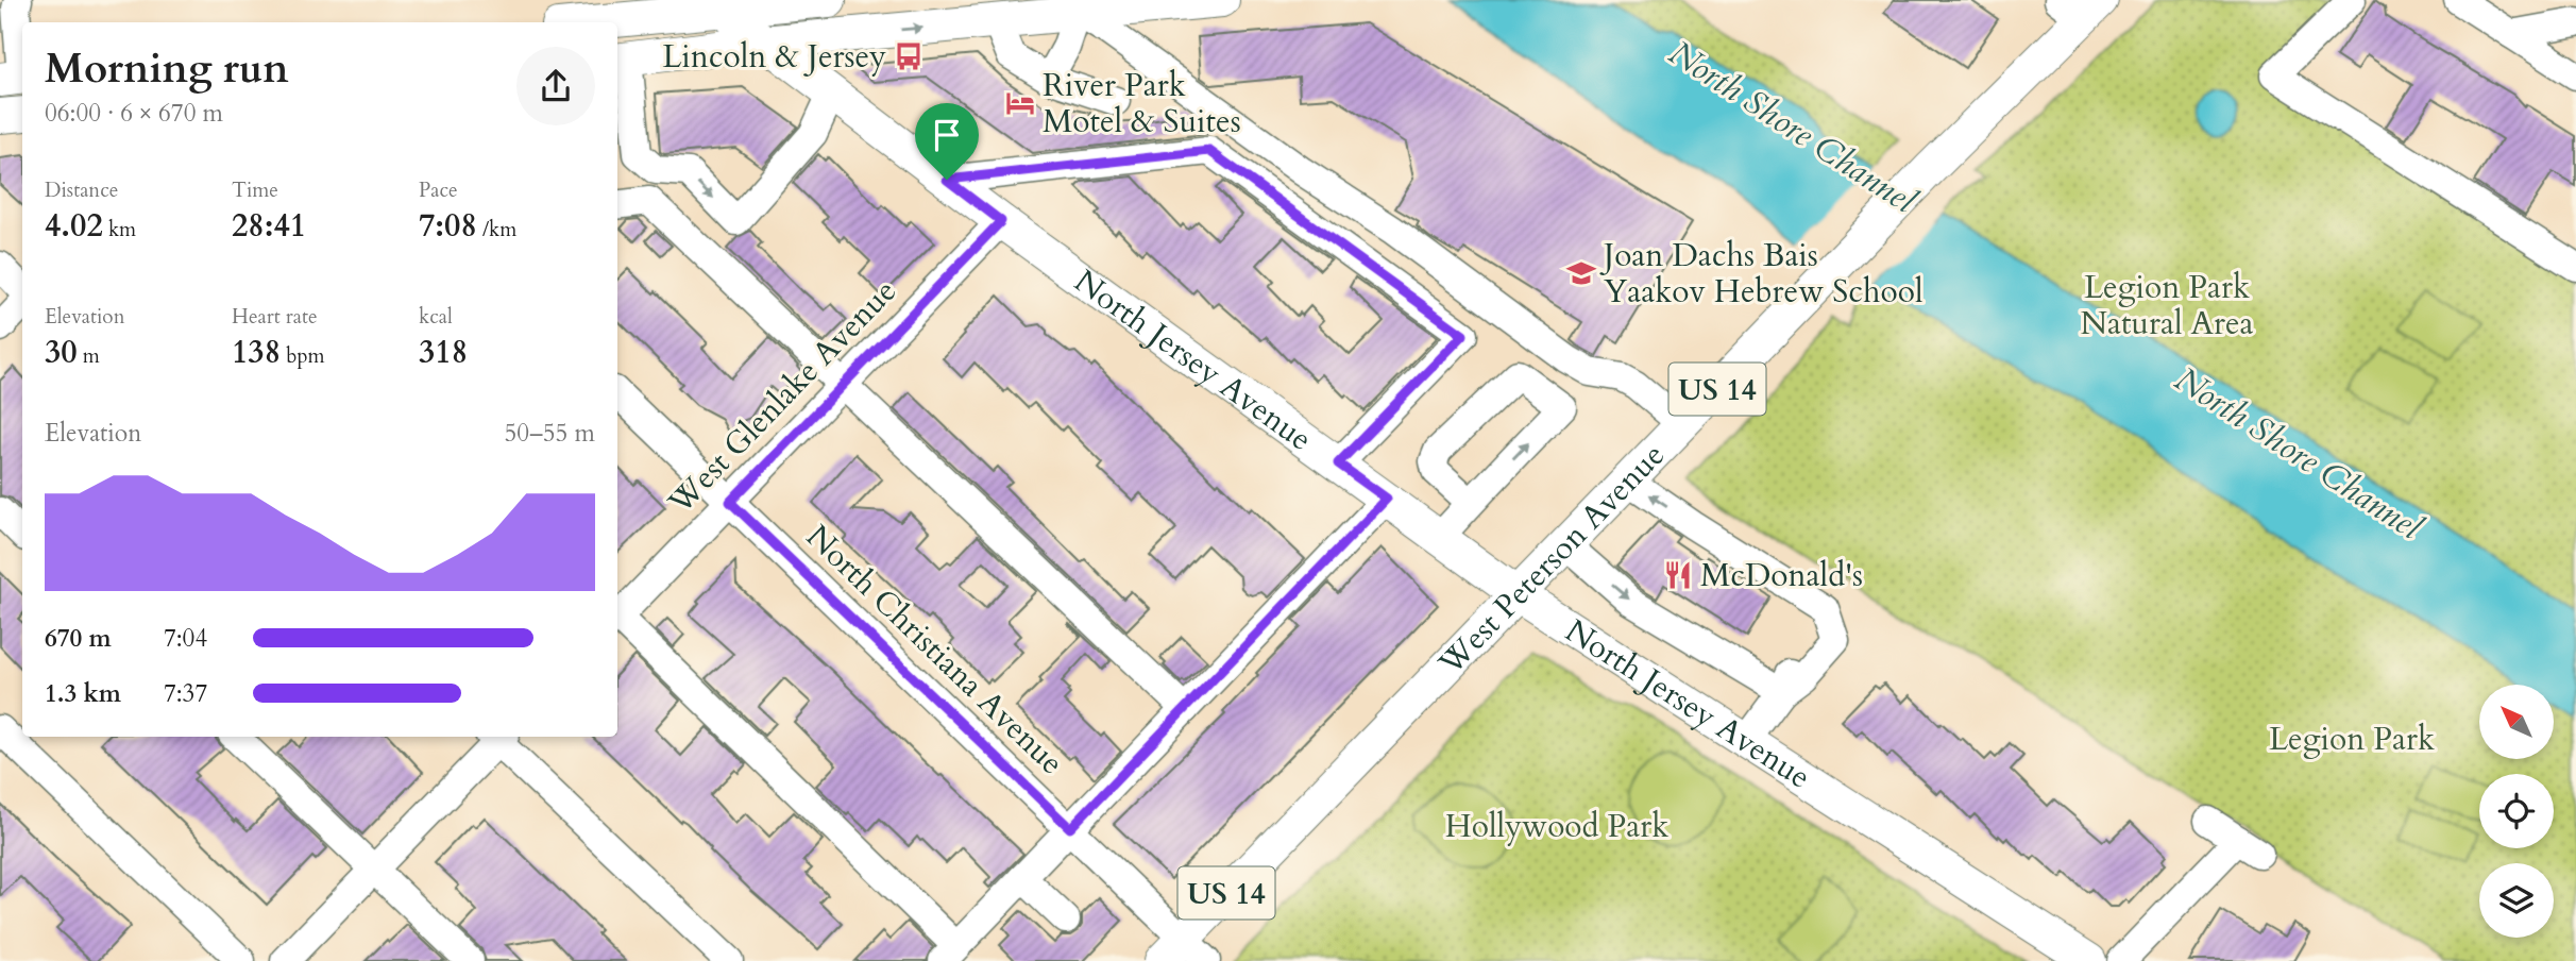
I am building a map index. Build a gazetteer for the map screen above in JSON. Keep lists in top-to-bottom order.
{
  "streets": {
    "main road": ["North Jersey Avenue", "US 14", "West Peterson Avenue"],
    "street": ["West Glenlake Avenue", "North Christiana Avenue"]
  },
  "crossings": [
    ["North Jersey Avenue", "West Glenlake Avenue"],
    ["North Jersey Avenue", "West Peterson Avenue"],
    ["West Glenlake Avenue", "North Christiana Avenue"],
    ["West Peterson Avenue", "North Christiana Avenue"]
  ],
  "water": ["North Shore Channel"],
  "parks": ["Legion Park Natural Area", "Legion Park", "Hollywood Park"],
  "places": {
    "bus stop": ["Lincoln & Jersey"],
    "hotel": ["River Park Motel & Suites"],
    "school or university": ["Joan Dachs Bais Yaakov Hebrew School"],
    "restaurant": ["McDonald's"]
  },
  "north": "top left",
  "page": {
    "heading": ["Morning run", "06:00 · 6 × 670 m"],
    "stats": [
      ["Distance", "4.02 km"],
      ["Time", "28:41"],
      ["Pace", "7:08 /km"],
      ["Elevation", "30 m"],
      ["Heart rate", "138 bpm"],
      ["kcal", "318"]
    ],
    "chart": ["Elevation", "50–55 m"],
    "list": [
      {
        "name": "670 m",
        "note": "7:04"
      },
      {
        "name": "1.3 km",
        "note": "7:37"
      }
    ]
  }
}
